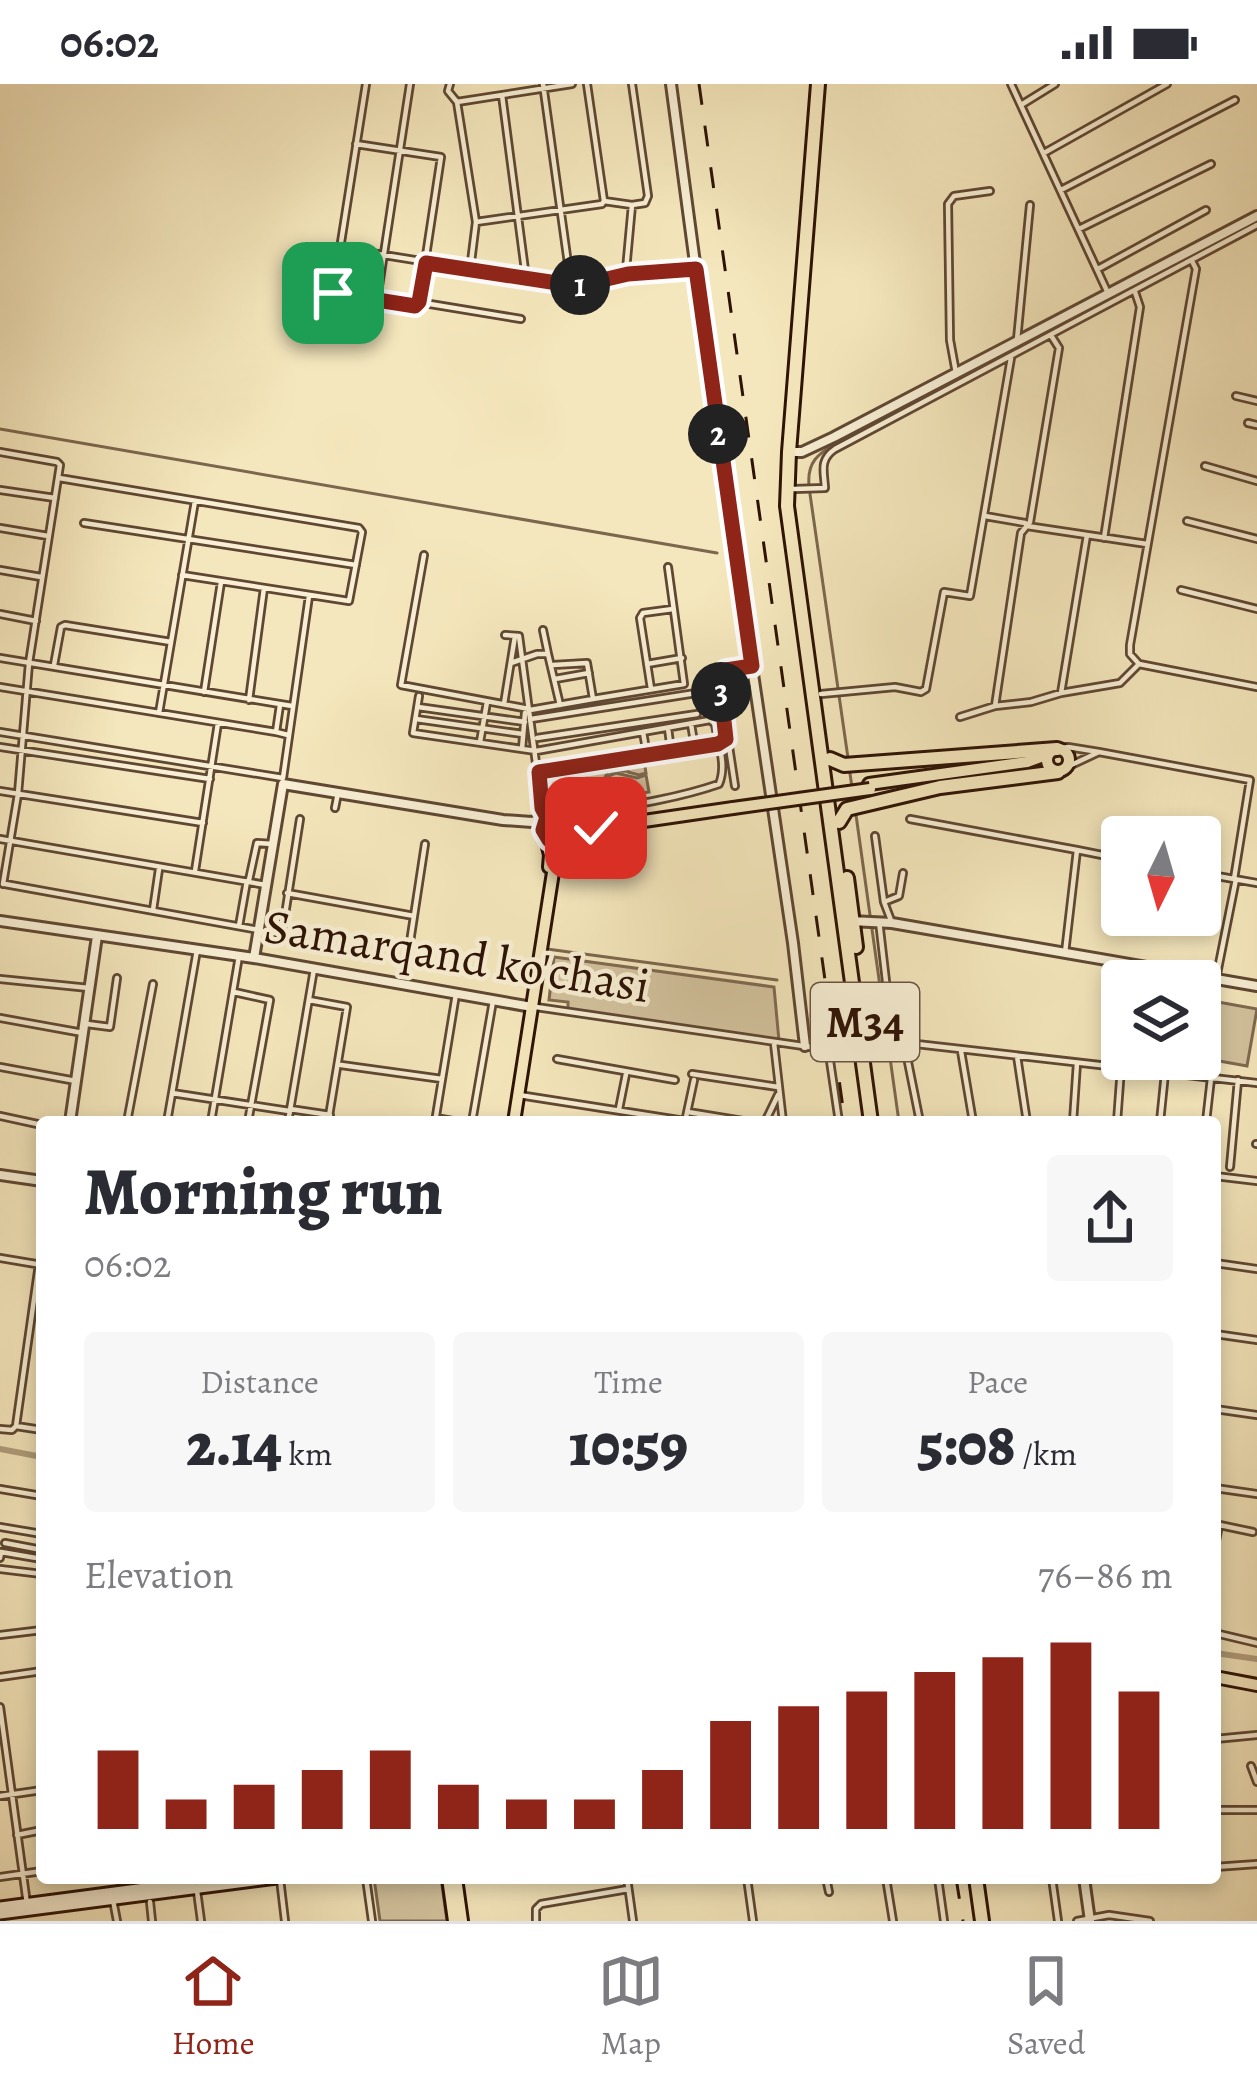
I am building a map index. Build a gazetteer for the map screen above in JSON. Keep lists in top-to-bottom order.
{
  "streets": {
    "highway": ["M34"],
    "street": ["Samarqand ko'chasi"]
  },
  "north": "bottom",
  "page": {
    "status": "06:02",
    "pins": ["1", "2", "3"],
    "heading": ["Morning run", "06:02"],
    "stats": [
      ["Distance", "2.14 km"],
      ["Time", "10:59"],
      ["Pace", "5:08 /km"]
    ],
    "chart": ["Elevation", "76–86 m"],
    "tabs": ["Home", "Map", "Saved"]
  }
}
